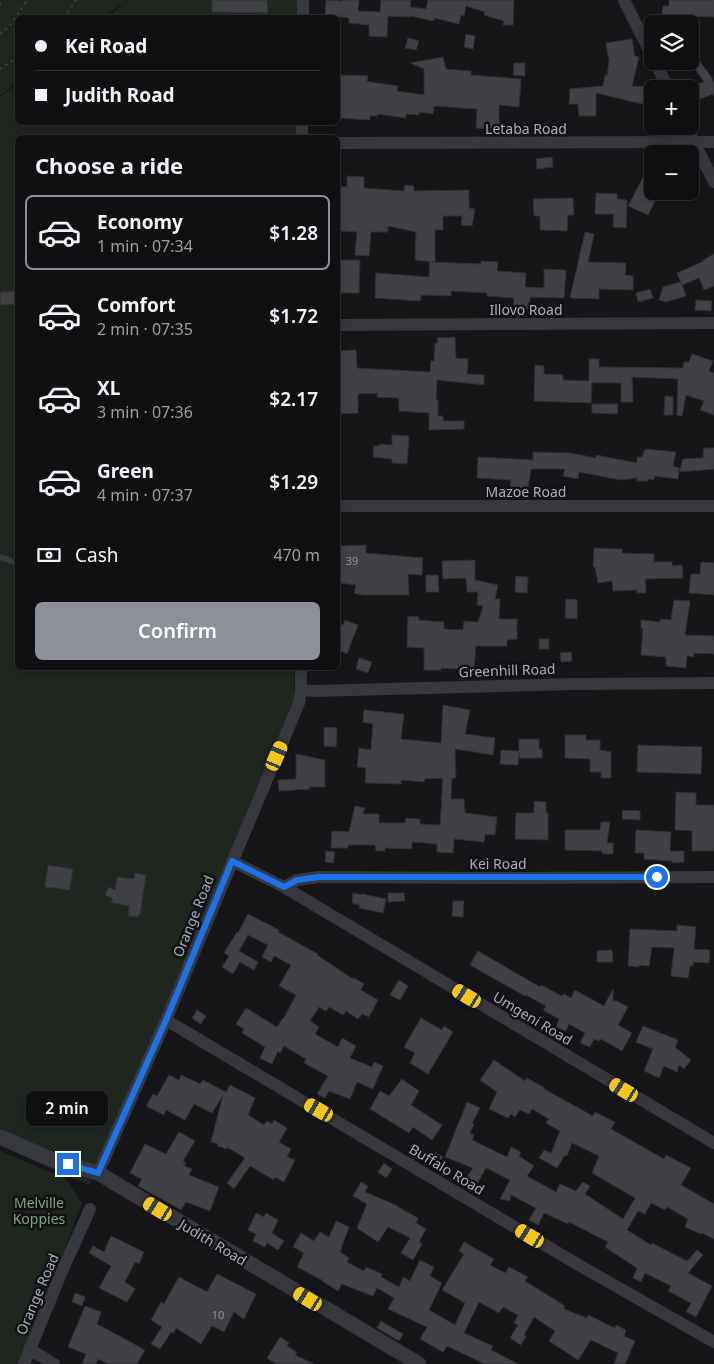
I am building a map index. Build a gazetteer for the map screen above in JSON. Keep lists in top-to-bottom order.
{
  "streets": {
    "street": [
      "Letaba Road",
      "Illovo Road",
      "Mazoe Road",
      "Greenhill Road",
      "Kei Road",
      "Orange Road",
      "Umgeni Road",
      "Buffalo Road",
      "Judith Road"
    ]
  },
  "crossings": [
    ["Greenhill Road", "Orange Road"],
    ["Kei Road", "Umgeni Road"],
    ["Orange Road", "Umgeni Road"],
    ["Orange Road", "Buffalo Road"],
    ["Orange Road", "Judith Road"]
  ],
  "parks": ["Melville Koppies"],
  "house_numbers": ["39", "10"],
  "page": {
    "map_buttons": ["+", "−"],
    "banner": ["Kei Road", "Judith Road"],
    "heading": "Choose a ride",
    "list": [
      {
        "name": "Economy",
        "note": "1 min · 07:34",
        "value": "$1.28"
      },
      {
        "name": "Comfort",
        "note": "2 min · 07:35",
        "value": "$1.72"
      },
      {
        "name": "XL",
        "note": "3 min · 07:36",
        "value": "$2.17"
      },
      {
        "name": "Green",
        "note": "4 min · 07:37",
        "value": "$1.29"
      }
    ],
    "pay": ["Cash", "470 m"],
    "buttons": "Confirm",
    "bubble": "2 min"
  }
}
